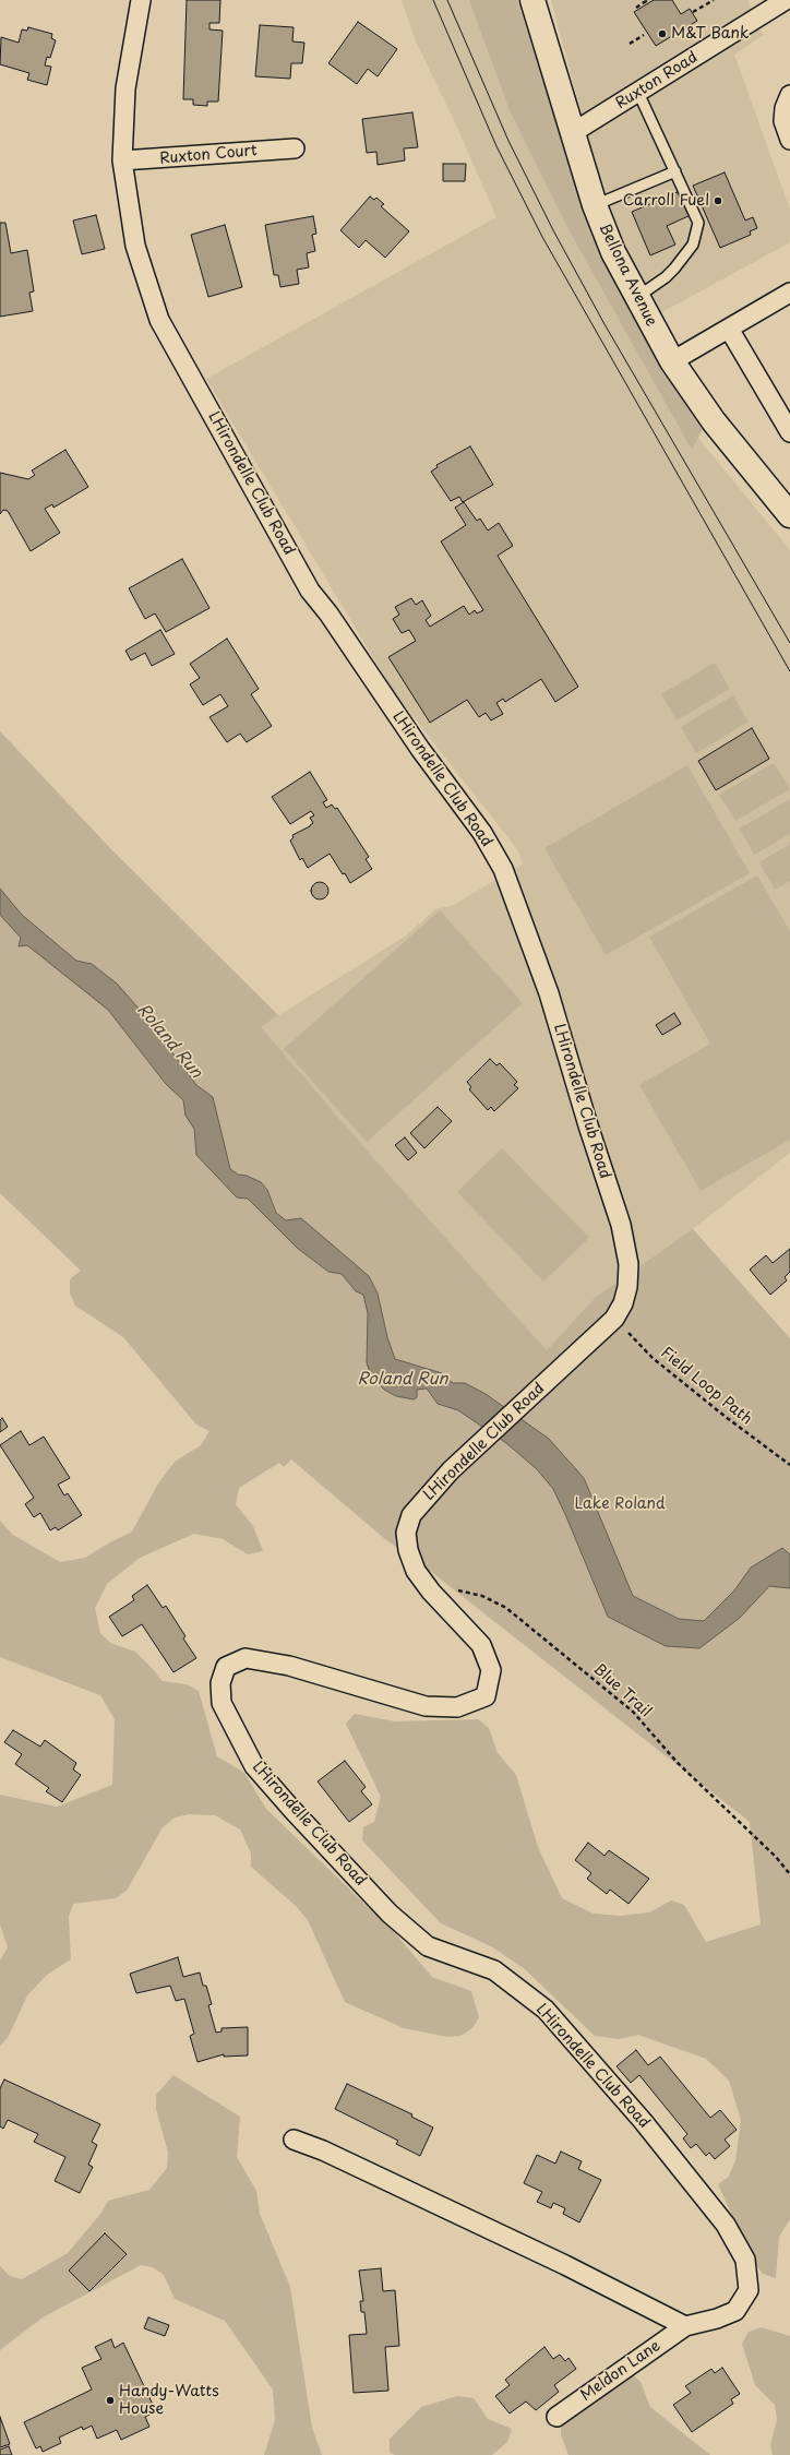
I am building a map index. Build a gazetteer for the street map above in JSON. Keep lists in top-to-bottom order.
{
  "streets": {
    "main road": ["Bellona Avenue"],
    "street": [
      "Ruxton Road",
      "Ruxton Court",
      "LHirondelle Club Road",
      "Meldon Lane"
    ],
    "path": ["Field Loop Path", "Blue Trail"]
  },
  "crossings": [
    ["Ruxton Road", "Bellona Avenue"],
    ["Ruxton Court", "LHirondelle Club Road"],
    ["LHirondelle Club Road", "Field Loop Path"],
    ["LHirondelle Club Road", "Blue Trail"],
    ["LHirondelle Club Road", "Meldon Lane"]
  ],
  "water": ["Roland Run"],
  "parks": ["Lake Roland"],
  "places": ["M&T Bank", "Carroll Fuel", "Handy-Watts House"]
}
